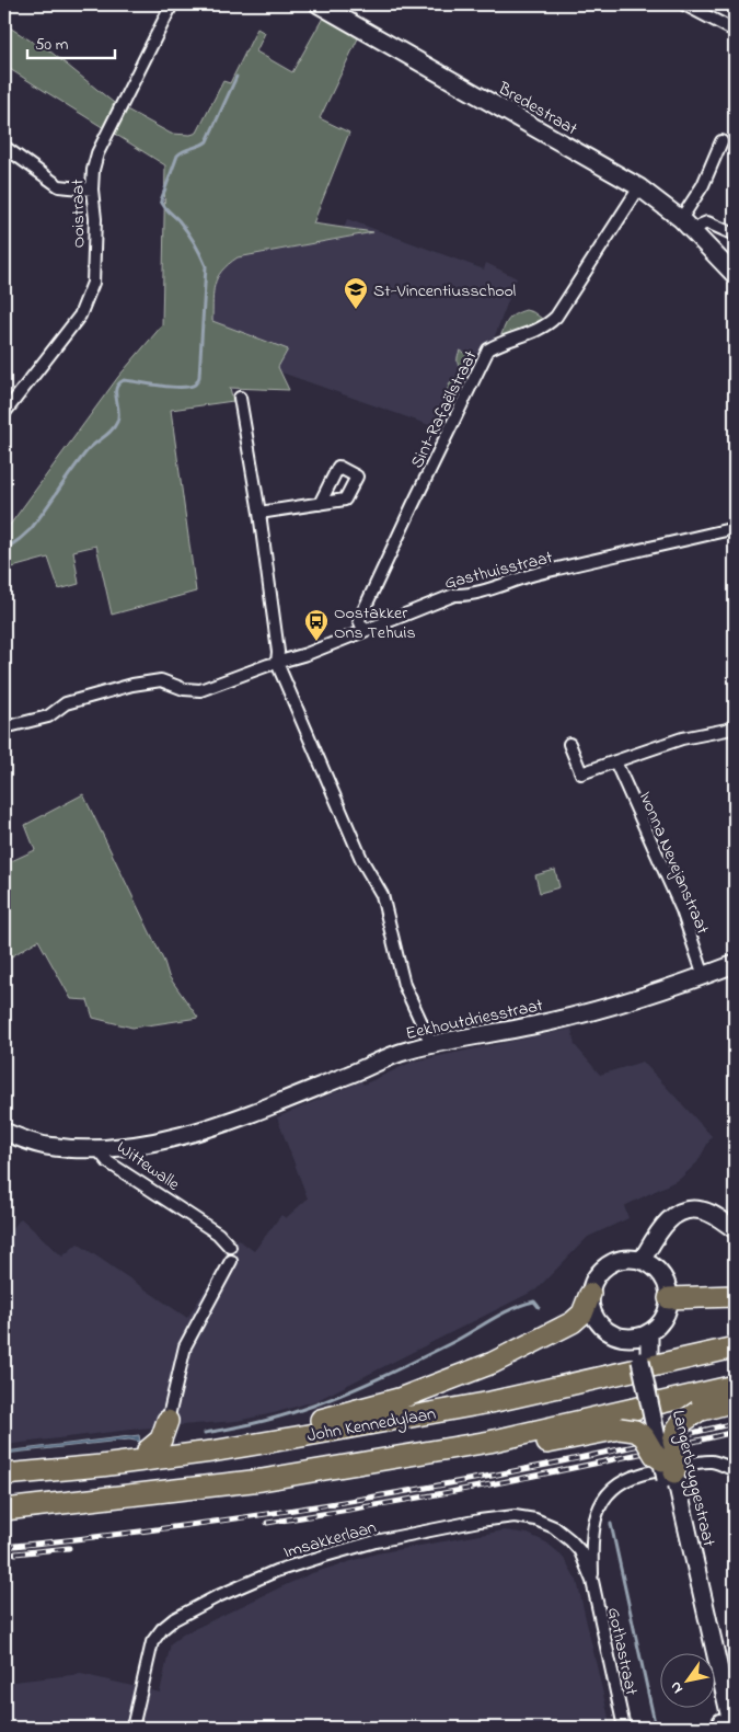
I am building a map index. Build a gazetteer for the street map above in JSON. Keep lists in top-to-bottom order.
{
  "streets": {
    "highway": ["John Kennedylaan"],
    "street": [
      "Bredestraat",
      "Ooistraat",
      "Sint-Rafaëlstraat",
      "Gasthuisstraat",
      "Ivonna Nevejanstraat",
      "Eekhoutdriesstraat",
      "Wittewalle",
      "Langerbruggestraat",
      "Imsakkerlaan",
      "Gothastraat"
    ]
  },
  "crossings": [
    ["Bredestraat", "Sint-Rafaëlstraat"],
    ["Sint-Rafaëlstraat", "Gasthuisstraat"],
    ["Ivonna Nevejanstraat", "Eekhoutdriesstraat"],
    ["Eekhoutdriesstraat", "Wittewalle"],
    ["Imsakkerlaan", "Gothastraat"]
  ],
  "places": {
    "school or university": ["St-Vincentiusschool"],
    "bus stop": ["Oostakker Ons Tehuis"]
  },
  "scale_bar": "50 m",
  "north": "bottom left"
}
